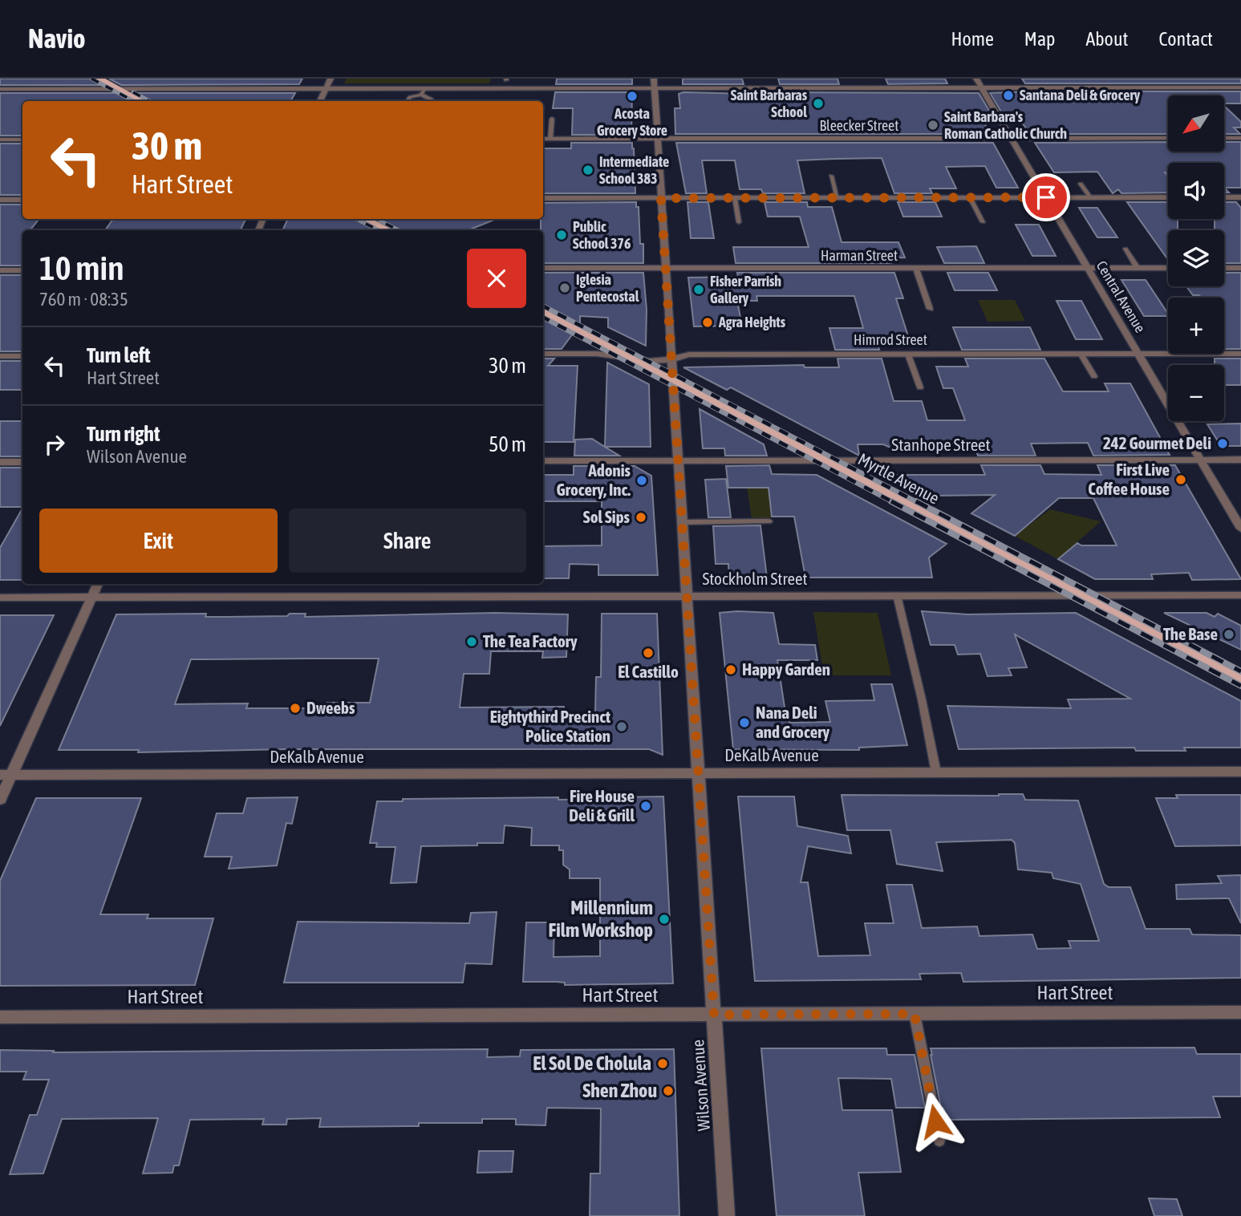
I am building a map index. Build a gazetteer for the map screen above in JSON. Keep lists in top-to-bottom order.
{
  "streets": {
    "main road": ["Myrtle Avenue"],
    "street": [
      "Bleecker Street",
      "Harman Street",
      "Central Avenue",
      "Himrod Street",
      "Stanhope Street",
      "Stockholm Street",
      "DeKalb Avenue",
      "Hart Street",
      "Wilson Avenue"
    ]
  },
  "crossings": [
    ["Bleecker Street", "Central Avenue"],
    ["Bleecker Street", "Wilson Avenue"],
    ["Harman Street", "Central Avenue"],
    ["Harman Street", "Wilson Avenue"],
    ["Central Avenue", "Himrod Street"],
    ["Central Avenue", "Stanhope Street"],
    ["Himrod Street", "Myrtle Avenue"],
    ["Himrod Street", "Wilson Avenue"],
    ["Stanhope Street", "Myrtle Avenue"],
    ["Stanhope Street", "Wilson Avenue"],
    ["Myrtle Avenue", "Stockholm Street"],
    ["Myrtle Avenue", "Wilson Avenue"],
    ["Stockholm Street", "Wilson Avenue"],
    ["DeKalb Avenue", "Wilson Avenue"],
    ["Hart Street", "Wilson Avenue"]
  ],
  "places": [
    "Santana Deli & Grocery",
    "Acosta Grocery Store",
    "Saint Barbaras School",
    "Saint Barbara's Roman Catholic Church",
    "Intermediate School 383",
    "Public School 376",
    "Iglesia Pentecostal",
    "Fisher Parrish Gallery",
    "Agra Heights",
    "242 Gourmet Deli",
    "First Live Coffee House",
    "Adonis Grocery, Inc.",
    "Sol Sips",
    "The Base",
    "The Tea Factory",
    "El Castillo",
    "Happy Garden",
    "Dweebs",
    "Nana Deli and Grocery",
    "Eightythird Precinct Police Station",
    "Fire House Deli & Grill",
    "Millennium Film Workshop",
    "El Sol De Cholula",
    "Shen Zhou"
  ],
  "north": "bottom left",
  "page": {
    "header": "Navio",
    "nav": [
      "Home",
      "Map",
      "About",
      "Contact"
    ],
    "map_buttons": ["+", "−"],
    "turn": ["30 m", "Hart Street"],
    "heading": ["10 min", "760 m · 08:35"],
    "list": [
      {
        "name": "Turn left",
        "note": "Hart Street",
        "value": "30 m"
      },
      {
        "name": "Turn right",
        "note": "Wilson Avenue",
        "value": "50 m"
      }
    ],
    "buttons": ["Exit", "Share"]
  }
}
